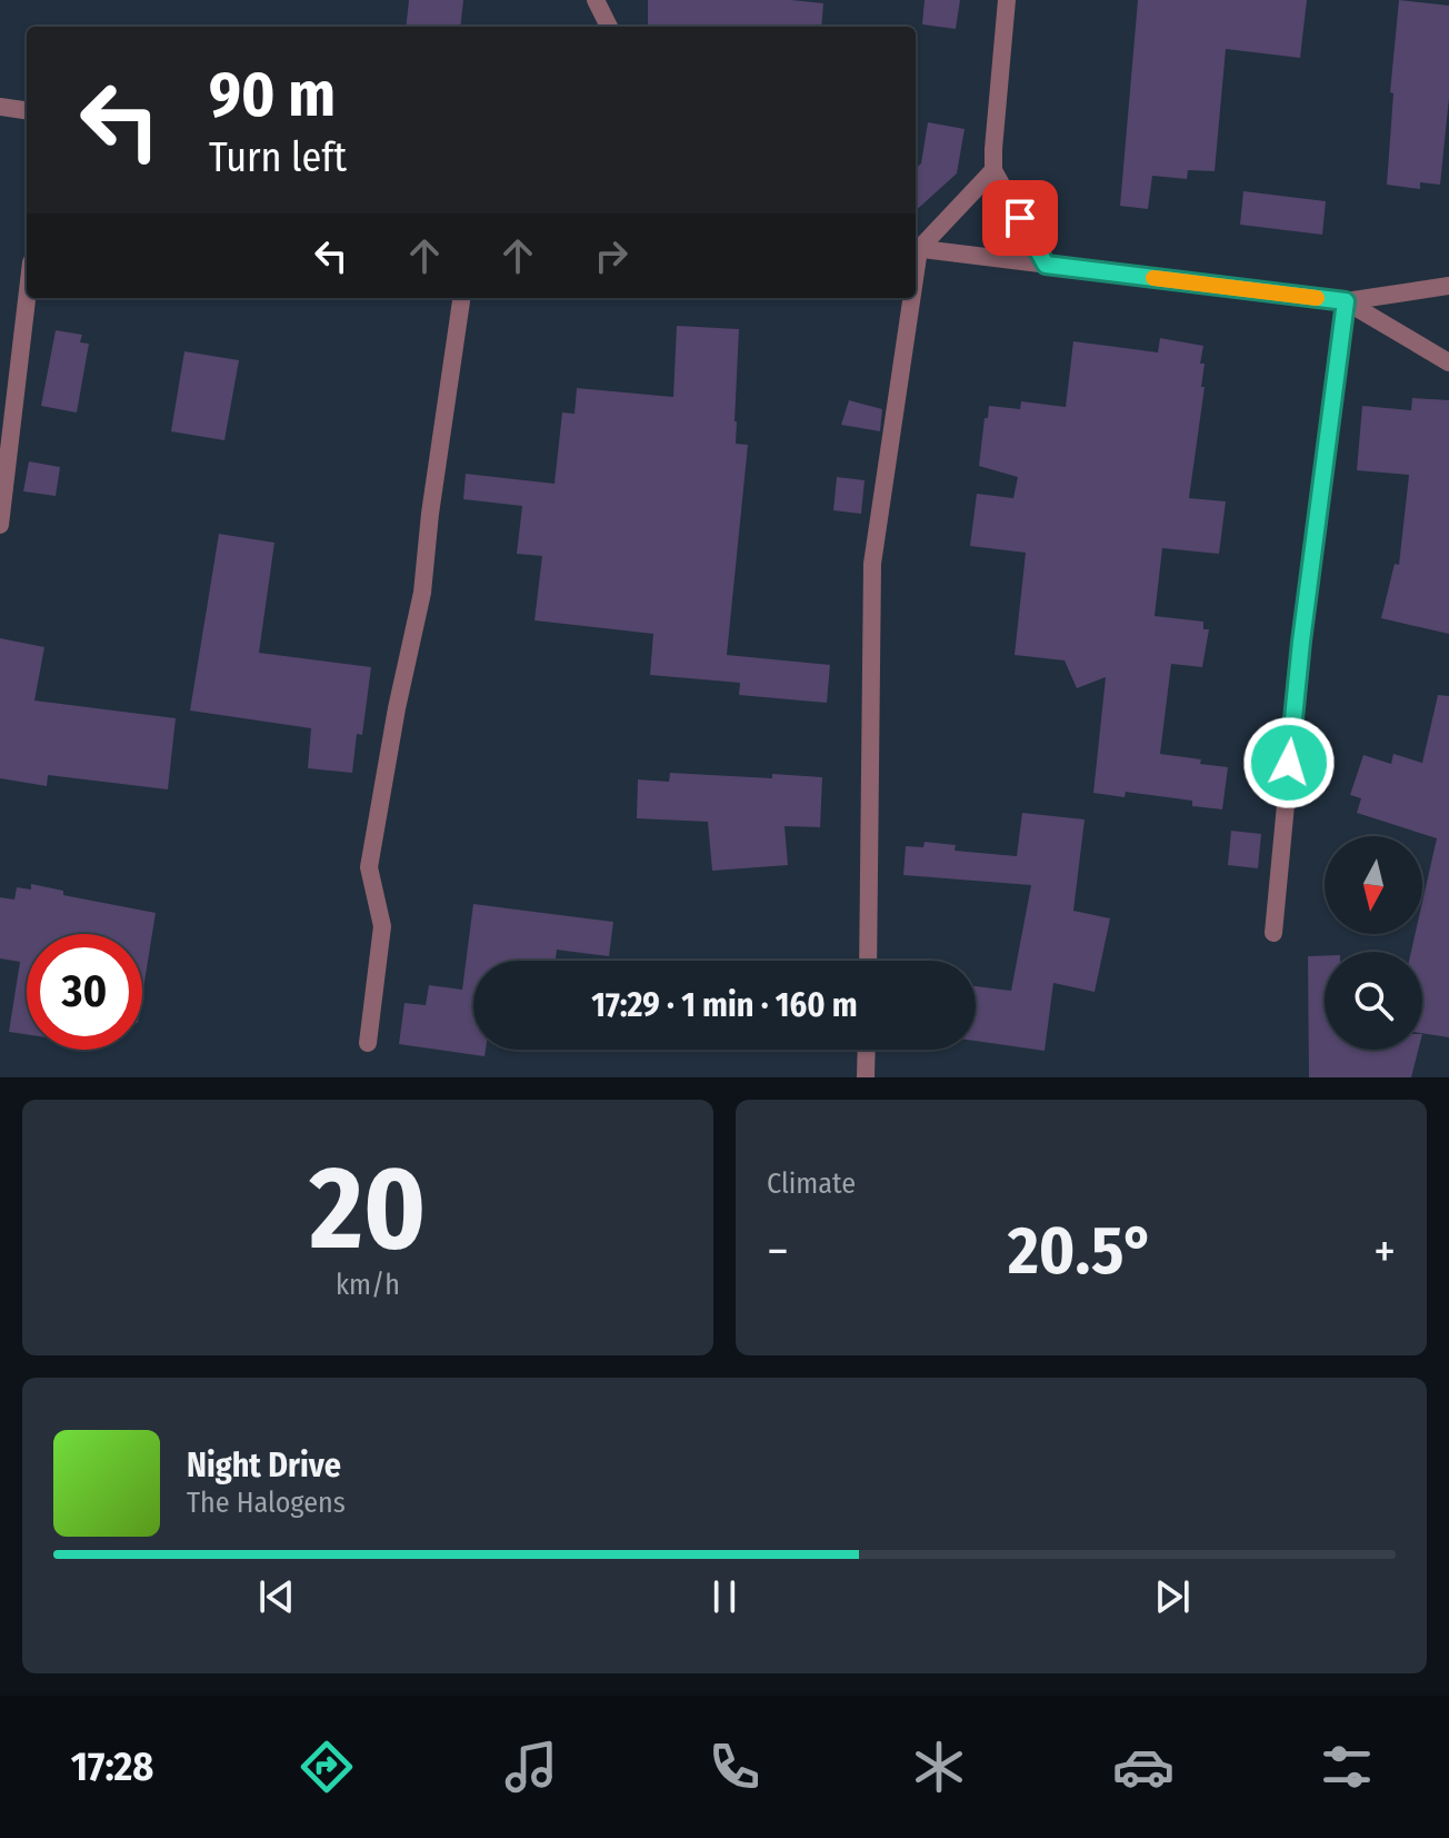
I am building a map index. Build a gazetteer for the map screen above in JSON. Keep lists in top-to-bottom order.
{
  "north": "bottom",
  "page": {
    "turn": ["90 m", "Turn left"],
    "limit": "30",
    "trip": "17:29 · 1 min · 160 m",
    "tile": [
      ["20", "km/h"],
      "Climate"
    ],
    "heat": ["−", "20.5°", "+"],
    "song": ["Night Drive", "The Halogens"],
    "tabs": "17:28"
  }
}
